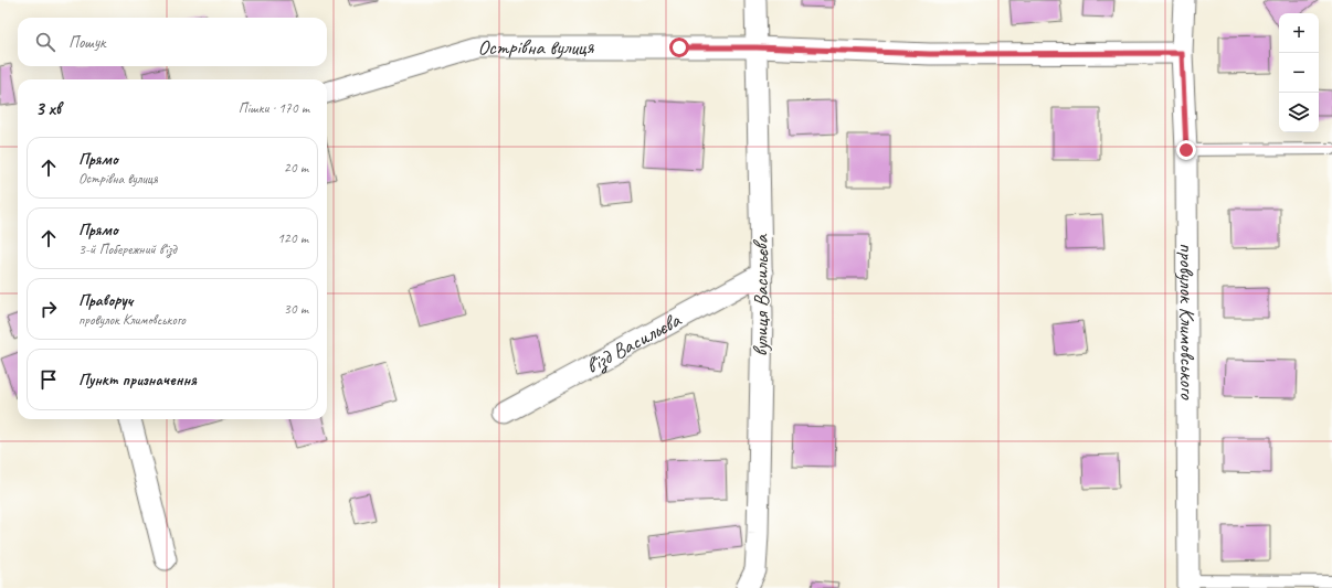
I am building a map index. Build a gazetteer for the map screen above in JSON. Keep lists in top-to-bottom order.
{
  "streets": {
    "street": [
      "Острівна вулиця",
      "вулиця Васильєва",
      "провулок Климовського",
      "в'їзд Васильєва"
    ]
  },
  "crossings": [
    ["Острівна вулиця", "вулиця Васильєва"],
    ["Острівна вулиця", "провулок Климовського"],
    ["вулиця Васильєва", "в'їзд Васильєва"]
  ],
  "page": {
    "map_buttons": ["+", "−"],
    "search": "Пошук",
    "heading": ["3 хв", "Пішки · 170 m"],
    "list": [
      ["Прямо", "Острівна вулиця", "20 m"],
      ["Прямо", "3-й Побережний в'їзд", "120 m"],
      ["Праворуч", "провулок Климовського", "30 m"],
      "Пункт призначення"
    ]
  }
}
